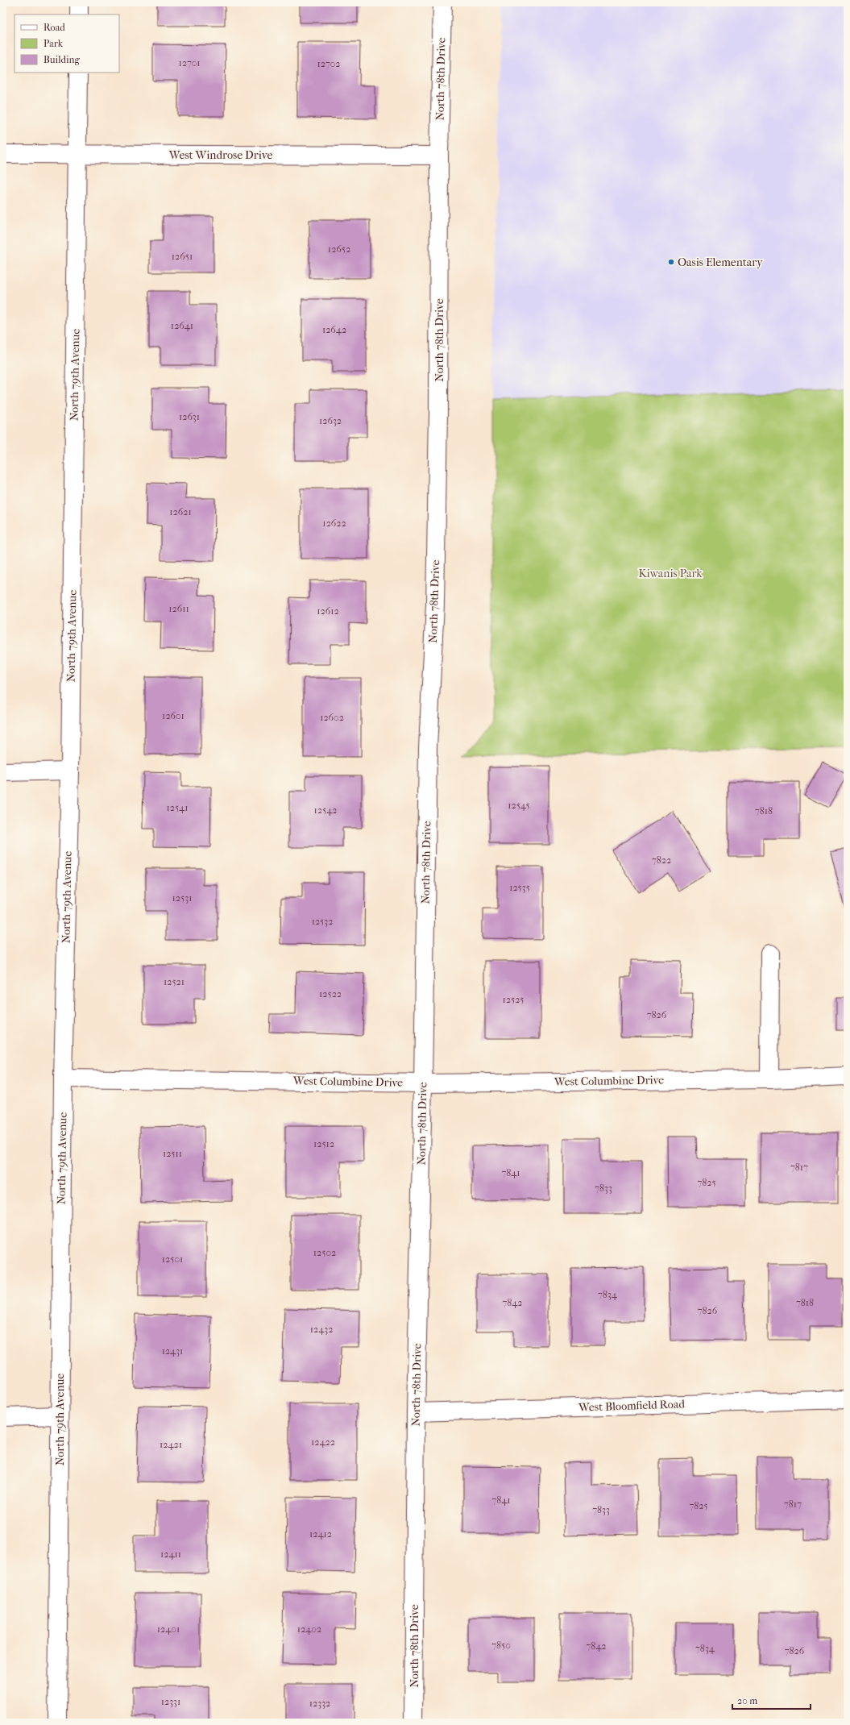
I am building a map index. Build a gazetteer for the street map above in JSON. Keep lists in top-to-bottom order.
{
  "streets": {
    "street": [
      "North 78th Drive",
      "West Windrose Drive",
      "North 79th Avenue",
      "West Columbine Drive",
      "West Bloomfield Road"
    ]
  },
  "crossings": [
    ["North 78th Drive", "West Windrose Drive"],
    ["North 78th Drive", "West Columbine Drive"],
    ["North 78th Drive", "West Bloomfield Road"],
    ["West Windrose Drive", "North 79th Avenue"],
    ["North 79th Avenue", "West Columbine Drive"]
  ],
  "parks": ["Kiwanis Park"],
  "places": ["Oasis Elementary"],
  "house_numbers": [
    "12701",
    "12702",
    "12652",
    "12651",
    "12641",
    "12642",
    "12631",
    "12632",
    "12621",
    "12622",
    "12611",
    "12612",
    "12601",
    "12602",
    "12545",
    "12541",
    "12542",
    "7818",
    "7822",
    "12535",
    "12531",
    "12532",
    "12521",
    "12522",
    "12525",
    "7826",
    "12512",
    "12511",
    "7817",
    "7841",
    "7825",
    "7833",
    "12502",
    "12501",
    "7834",
    "7842",
    "7818",
    "7826",
    "12432",
    "12431",
    "12422",
    "12421",
    "7841",
    "7817",
    "7825",
    "7833",
    "12412",
    "12411",
    "12401",
    "12402",
    "7850",
    "7842",
    "7834",
    "7826",
    "12331",
    "12332"
  ],
  "legend": ["Road", "Park", "Building"],
  "scale_bar": "20 m"
}
